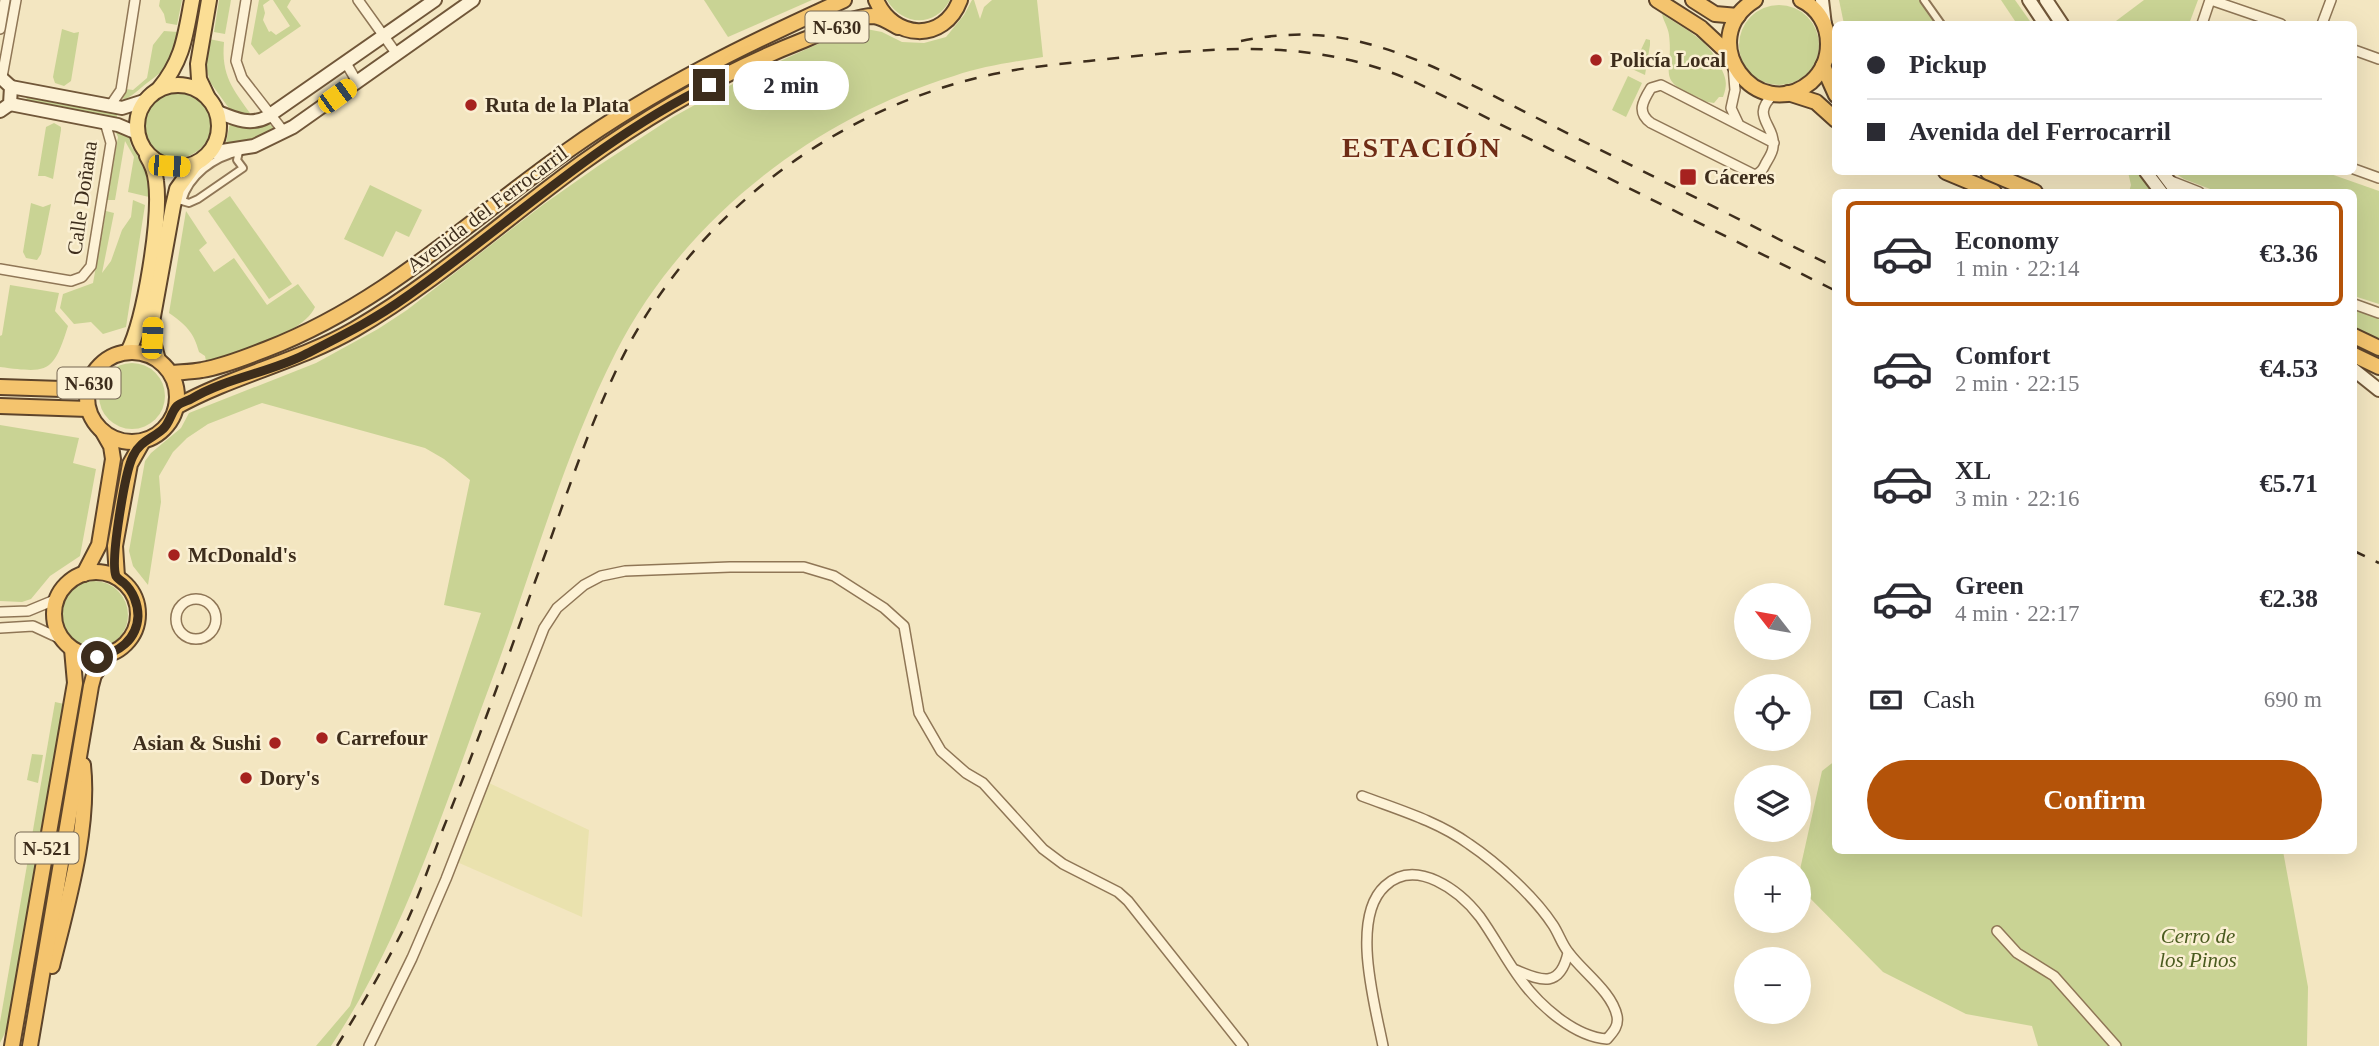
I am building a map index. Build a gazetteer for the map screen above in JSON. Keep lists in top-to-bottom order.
{
  "streets": {
    "highway": ["N-630", "Avenida del Ferrocarril", "N-521"],
    "street": ["Calle Doñana"]
  },
  "crossings": [
    ["N-630", "Avenida del Ferrocarril"]
  ],
  "districts": ["ESTACIÓN"],
  "parks": ["Cerro de los Pinos"],
  "places": {
    "other": [
      "Policía Local",
      "Ruta de la Plata",
      "McDonald's",
      "Carrefour",
      "Asian & Sushi",
      "Dory's"
    ],
    "transit": ["Cáceres"]
  },
  "north": "top left",
  "page": {
    "banner": ["Pickup", "Avenida del Ferrocarril"],
    "bubble": "2 min",
    "list": [
      {
        "name": "Economy",
        "note": "1 min · 22:14",
        "value": "€3.36"
      },
      {
        "name": "Comfort",
        "note": "2 min · 22:15",
        "value": "€4.53"
      },
      {
        "name": "XL",
        "note": "3 min · 22:16",
        "value": "€5.71"
      },
      {
        "name": "Green",
        "note": "4 min · 22:17",
        "value": "€2.38"
      }
    ],
    "map_buttons": ["+", "−"],
    "pay": ["Cash", "690 m"],
    "buttons": "Confirm"
  }
}
